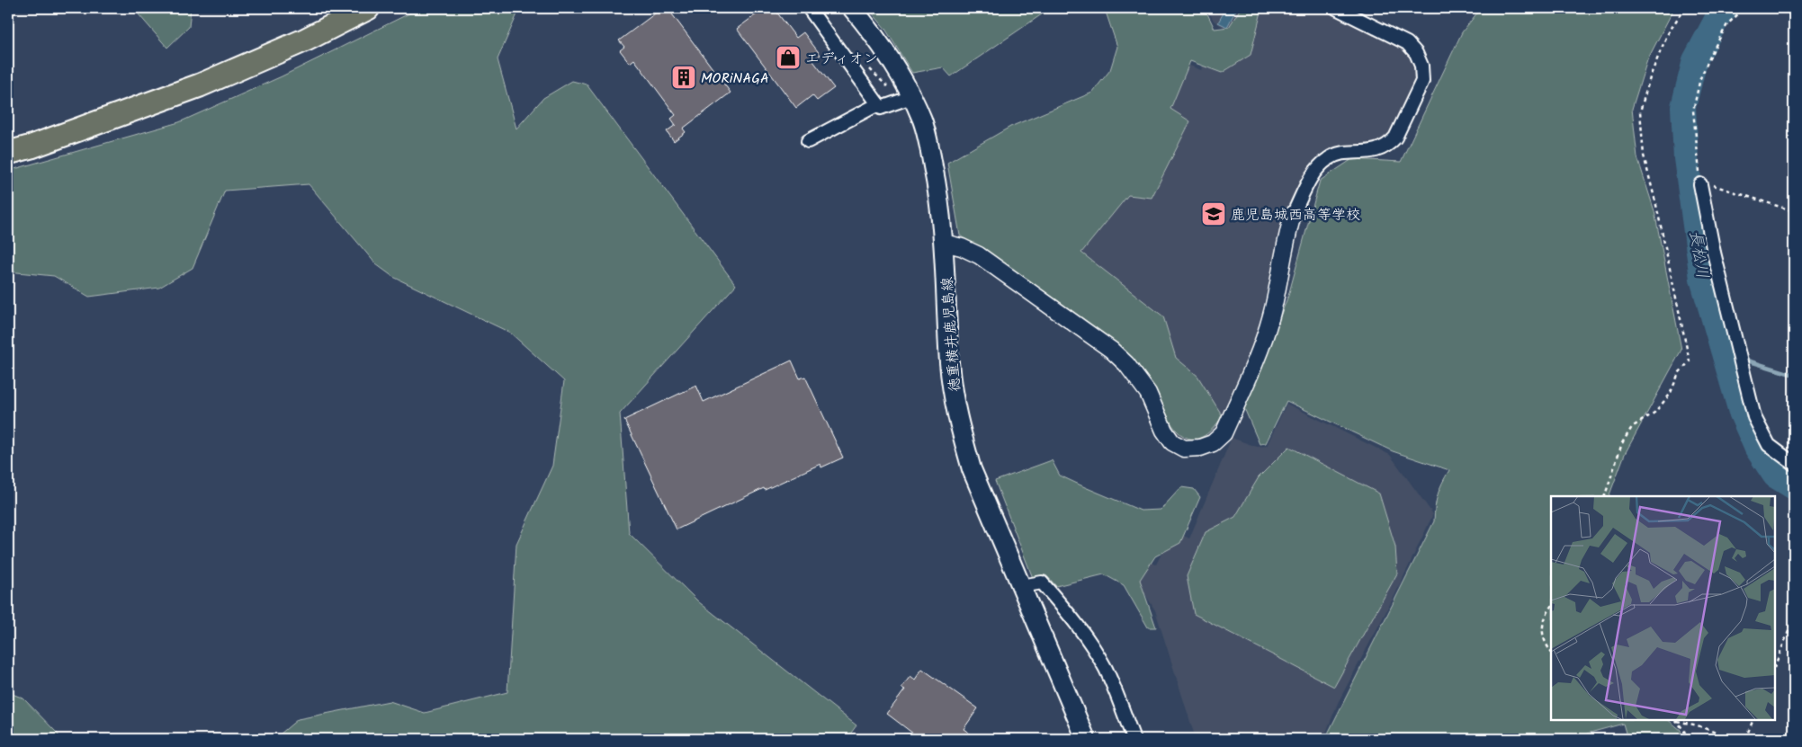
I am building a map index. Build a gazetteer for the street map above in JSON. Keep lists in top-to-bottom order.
{
  "streets": {
    "main road": ["徳重横井鹿児島線"]
  },
  "water": ["長松川"],
  "places": {
    "shop": ["エディオン"],
    "building": ["MORiNAGA"],
    "school or university": ["鹿児島城西高等学校"]
  }
}
